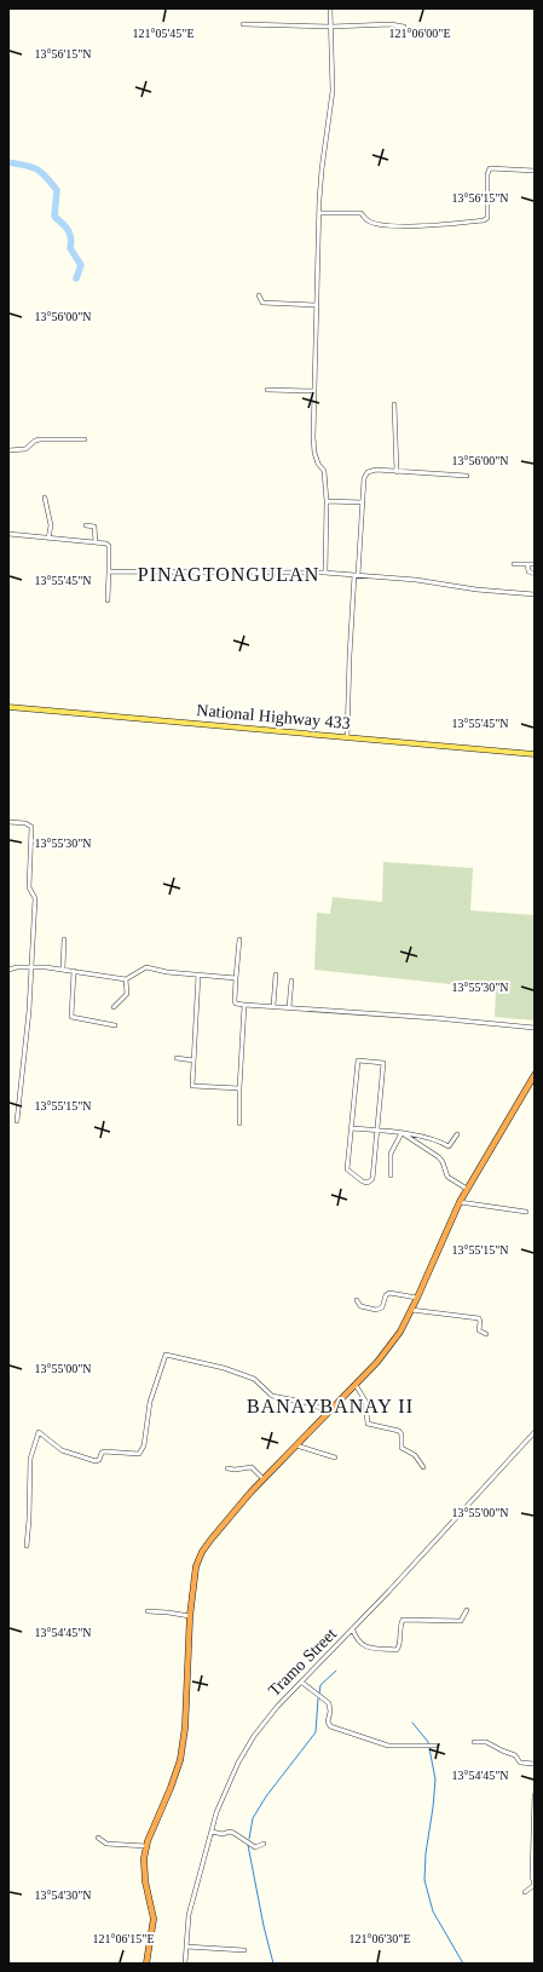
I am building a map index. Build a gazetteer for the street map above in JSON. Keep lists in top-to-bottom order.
{
  "streets": {
    "main road": ["National Highway 433"],
    "street": ["Tramo Street"]
  },
  "districts": ["PINAGTONGULAN", "BANAYBANAY II"],
  "coordinates": [
    "121°05'45\"E",
    "121°06'00\"E",
    "13°56'15\"N",
    "13°56'00\"N",
    "13°55'45\"N",
    "13°55'30\"N",
    "13°55'15\"N",
    "13°55'00\"N",
    "13°54'45\"N",
    "13°54'30\"N",
    "121°06'15\"E",
    "121°06'30\"E"
  ]
}
